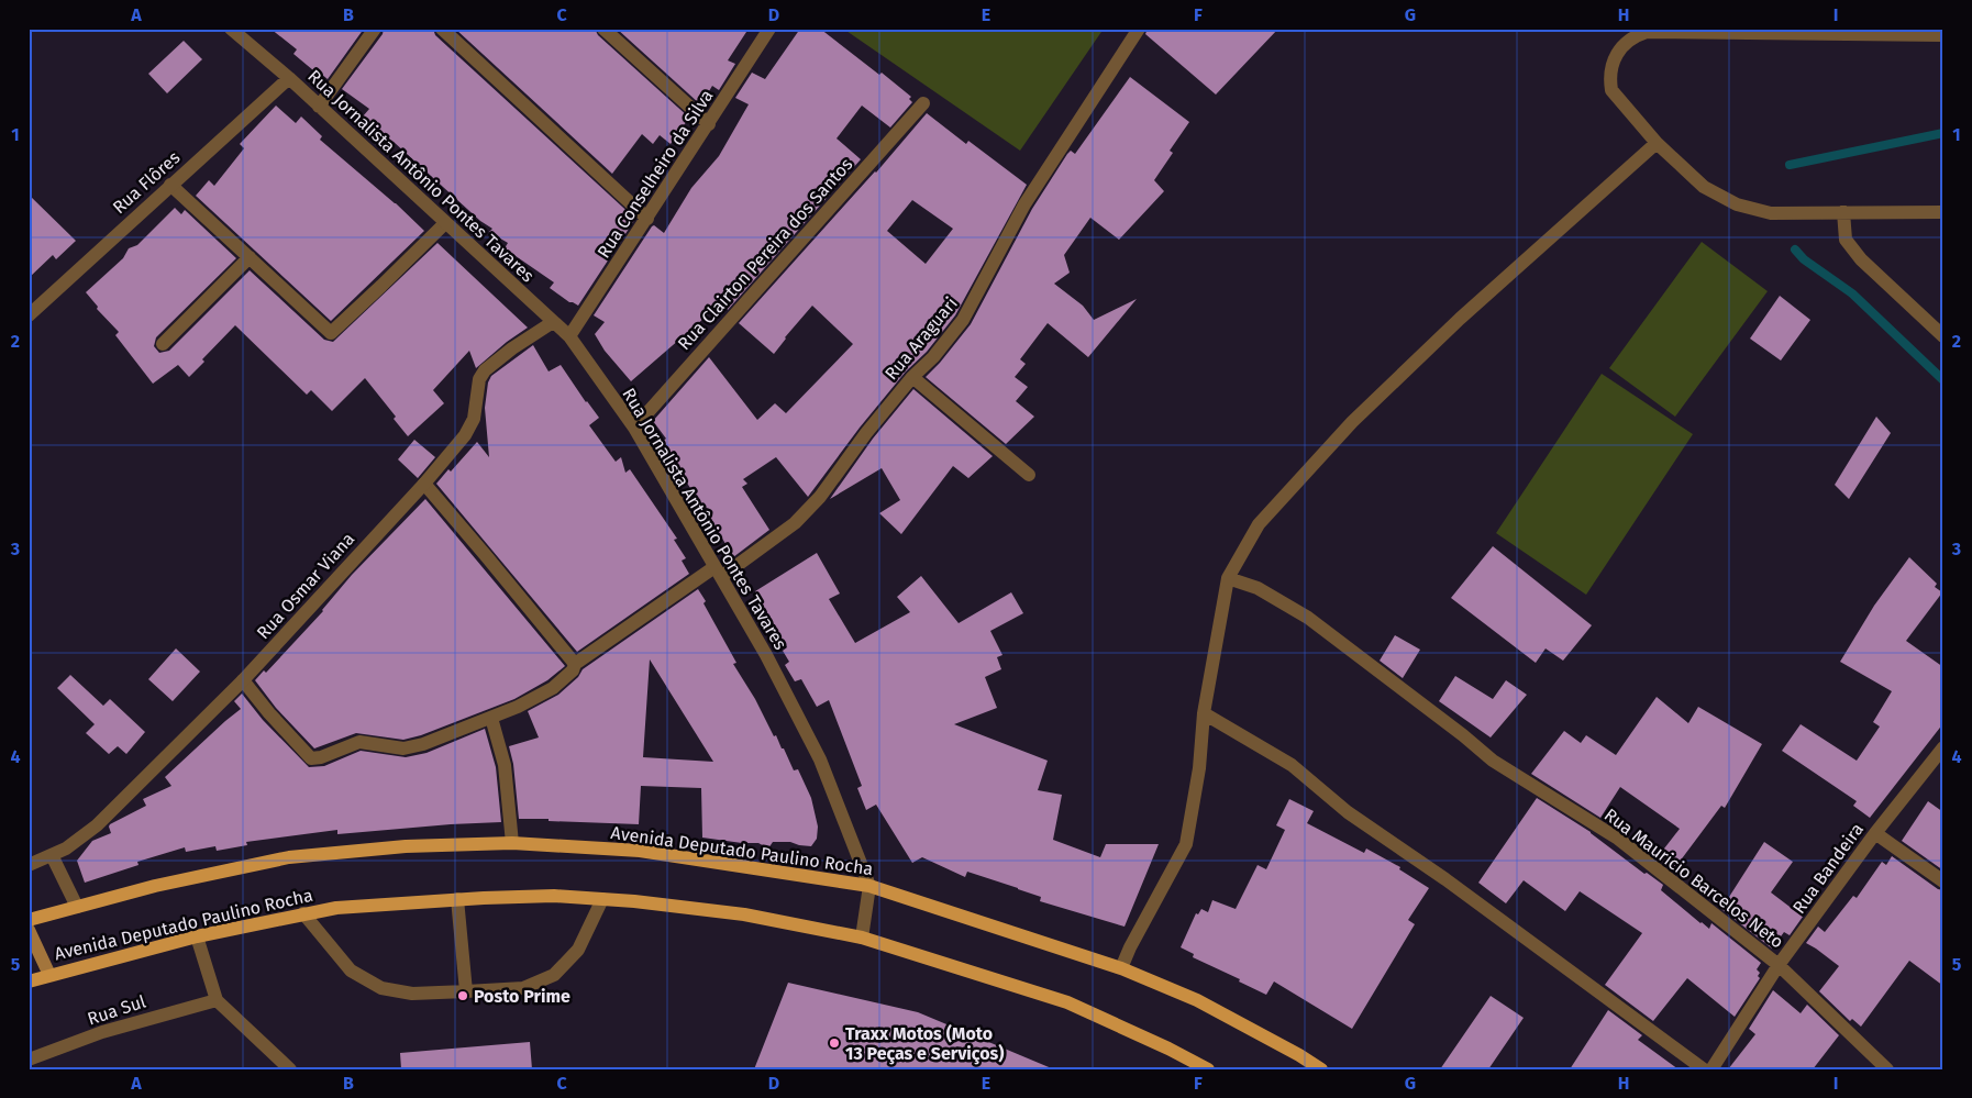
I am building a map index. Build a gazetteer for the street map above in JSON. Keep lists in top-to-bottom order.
{
  "streets": {
    "main road": ["Avenida Deputado Paulino Rocha"],
    "street": [
      "Rua Conselheiro da Silva",
      "Rua Jornalista Antônio Pontes Tavares",
      "Rua Flôres",
      "Rua Clairton Pereira dos Santos",
      "Rua Araguari",
      "Rua Osmar Viana",
      "Rua Bandeira",
      "Rua Mauricio Barcelos Neto",
      "Rua Sul"
    ]
  },
  "crossings": [
    ["Rua Conselheiro da Silva", "Rua Jornalista Antônio Pontes Tavares"],
    ["Rua Jornalista Antônio Pontes Tavares", "Rua Flôres"],
    ["Rua Jornalista Antônio Pontes Tavares", "Rua Clairton Pereira dos Santos"],
    ["Rua Jornalista Antônio Pontes Tavares", "Rua Araguari"],
    ["Rua Jornalista Antônio Pontes Tavares", "Rua Osmar Viana"],
    ["Rua Jornalista Antônio Pontes Tavares", "Avenida Deputado Paulino Rocha"],
    ["Rua Araguari", "Rua Osmar Viana"],
    ["Rua Bandeira", "Rua Mauricio Barcelos Neto"]
  ],
  "places": ["Posto Prime", "Traxx Motos (Moto 13 Peças e Serviços)"],
  "grid": {
    "columns": [
      "A",
      "B",
      "C",
      "D",
      "E",
      "F",
      "G",
      "H",
      "I"
    ],
    "rows": [
      "1",
      "2",
      "3",
      "4",
      "5"
    ]
  }
}
